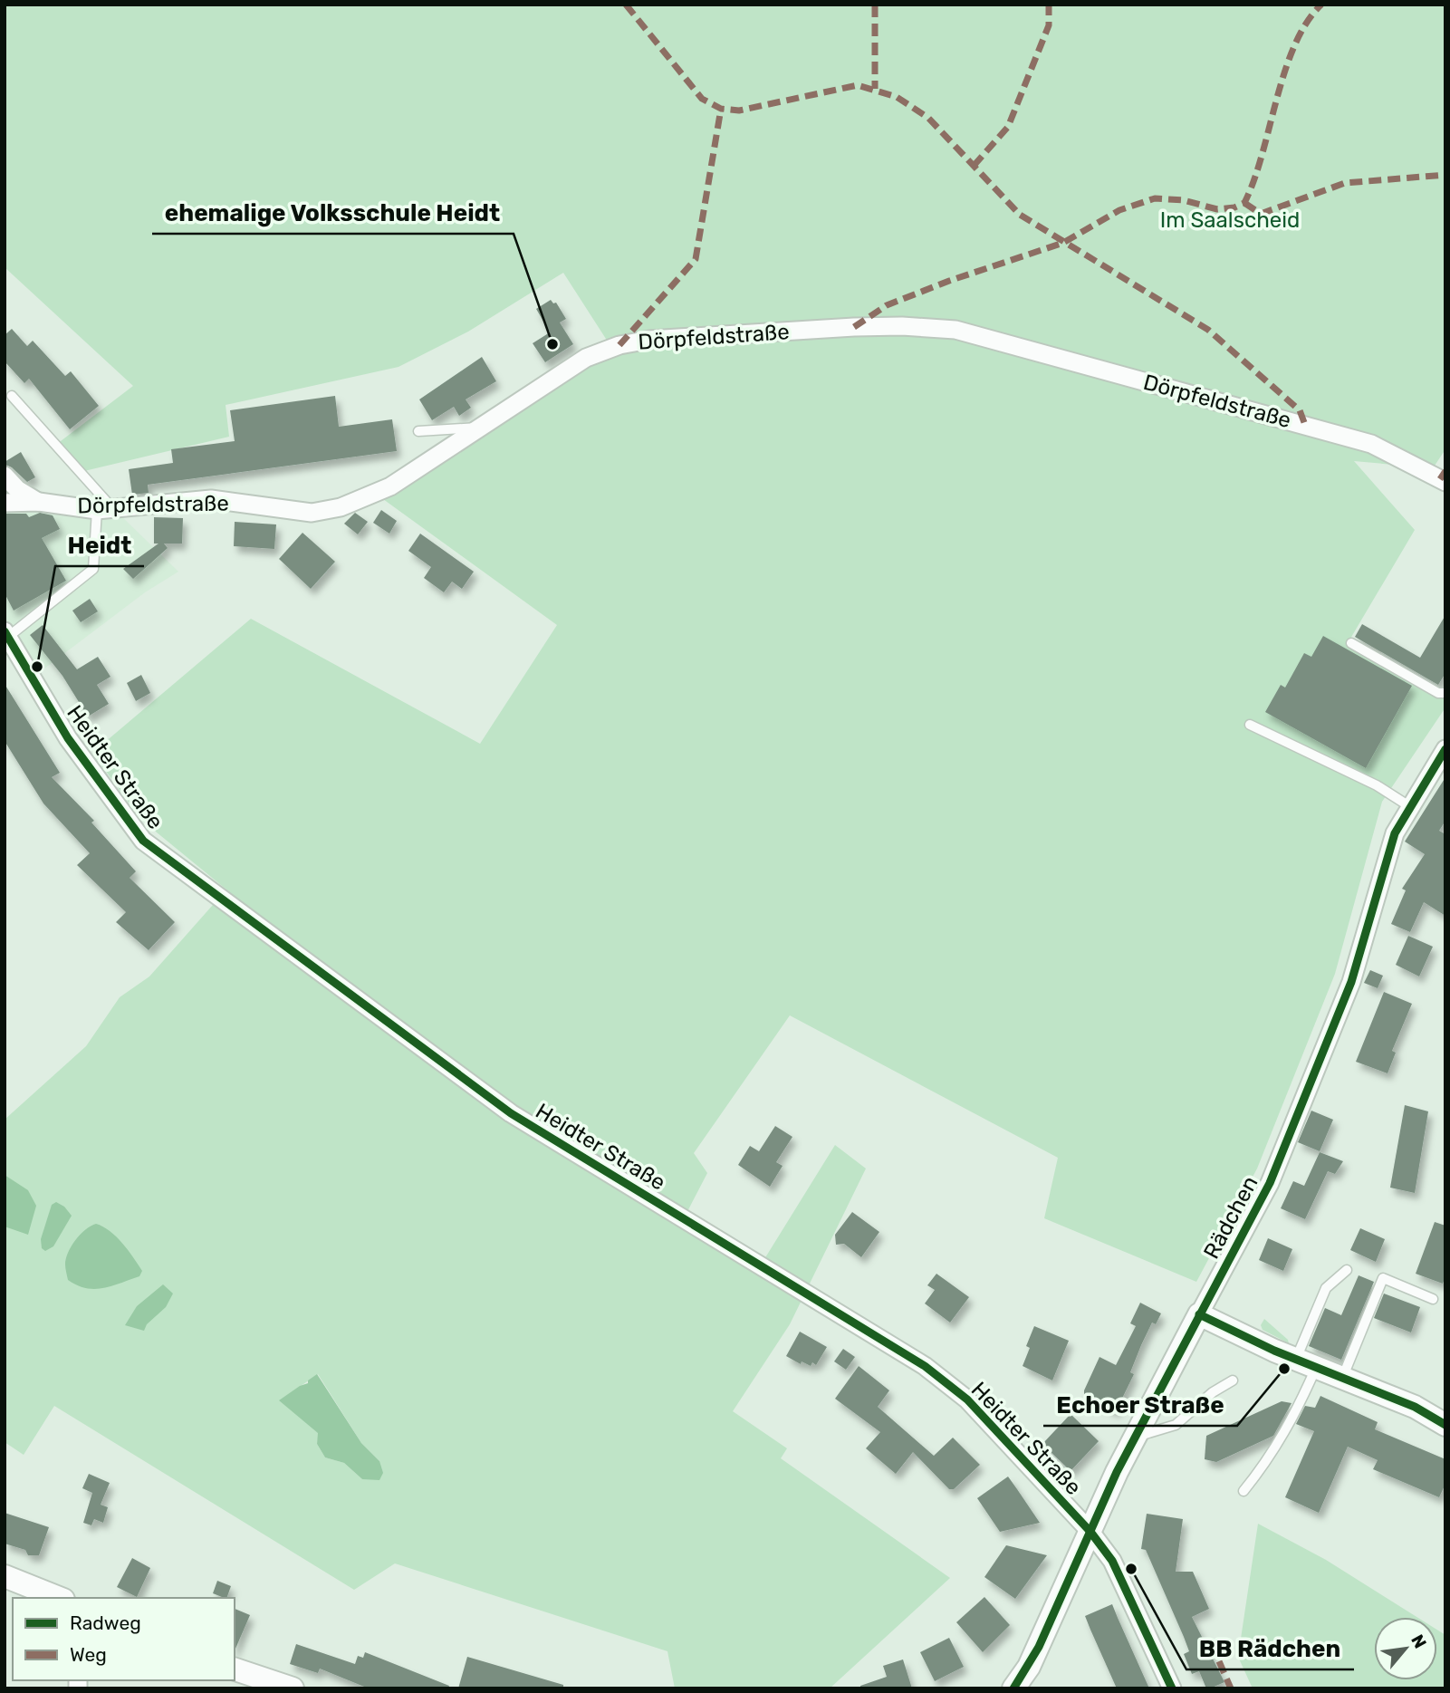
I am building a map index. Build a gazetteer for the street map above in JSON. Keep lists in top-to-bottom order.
{
  "streets": {
    "street": ["Dörpfeldstraße", "Heidter Straße", "Rädchen"]
  },
  "crossings": [
    ["Heidter Straße", "Rädchen"]
  ],
  "parks": ["Im Saalscheid"],
  "places": [
    "ehemalige Volksschule Heidt",
    "Heidt",
    "Echoer Straße",
    "BB Rädchen"
  ],
  "legend": ["Radweg", "Weg"],
  "north": "top right"
}
